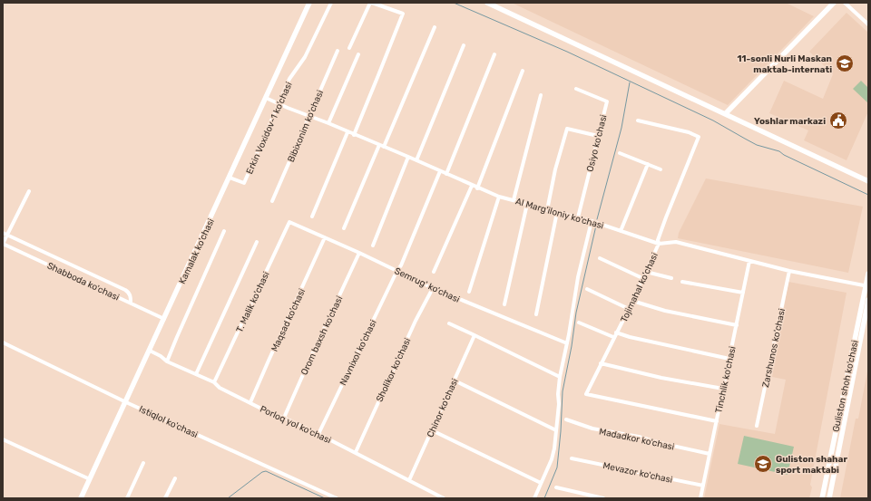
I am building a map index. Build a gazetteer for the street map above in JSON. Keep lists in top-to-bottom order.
{
  "streets": {
    "main road": ["Kamalak ko'chasi", "Guliston shoh ko'chasi"],
    "street": [
      "Bibixonim ko'chasi",
      "Erkin Voxidov-1 ko'chasi",
      "Osiyo ko'chasi",
      "Al Marg'iloniy ko'chasi",
      "Shabboda ko'chasi",
      "Semrug' ko'chasi",
      "Tojimahal ko'chasi",
      "T. Malik ko'chasi",
      "Maqsad ko'chasi",
      "Orom baxsh ko'chasi",
      "Zarshunos ko'chasi",
      "Navnixol ko'chasi",
      "Sholikor ko'chasi",
      "Tinchlik ko'chasi",
      "Chinor ko'chasi",
      "Istiqlol ko'chasi",
      "Porloq yol ko'chasi",
      "Madadkor ko'chasi",
      "Mevazor ko'chasi"
    ]
  },
  "crossings": [
    ["Bibixonim ko'chasi", "Al Marg'iloniy ko'chasi"],
    ["Erkin Voxidov-1 ko'chasi", "Al Marg'iloniy ko'chasi"],
    ["Erkin Voxidov-1 ko'chasi", "Kamalak ko'chasi"],
    ["Osiyo ko'chasi", "Al Marg'iloniy ko'chasi"],
    ["Al Marg'iloniy ko'chasi", "Kamalak ko'chasi"],
    ["Al Marg'iloniy ko'chasi", "Tojimahal ko'chasi"],
    ["Al Marg'iloniy ko'chasi", "Zarshunos ko'chasi"],
    ["Al Marg'iloniy ko'chasi", "Navnixol ko'chasi"],
    ["Al Marg'iloniy ko'chasi", "Tinchlik ko'chasi"],
    ["Al Marg'iloniy ko'chasi", "Guliston shoh ko'chasi"],
    ["Kamalak ko'chasi", "Shabboda ko'chasi"],
    ["Kamalak ko'chasi", "Istiqlol ko'chasi"],
    ["Kamalak ko'chasi", "Porloq yol ko'chasi"],
    ["Semrug' ko'chasi", "T. Malik ko'chasi"],
    ["Semrug' ko'chasi", "Maqsad ko'chasi"],
    ["Semrug' ko'chasi", "Orom baxsh ko'chasi"],
    ["Semrug' ko'chasi", "Navnixol ko'chasi"],
    ["Semrug' ko'chasi", "Sholikor ko'chasi"],
    ["Tojimahal ko'chasi", "Tinchlik ko'chasi"],
    ["T. Malik ko'chasi", "Porloq yol ko'chasi"],
    ["Maqsad ko'chasi", "Porloq yol ko'chasi"],
    ["Orom baxsh ko'chasi", "Porloq yol ko'chasi"],
    ["Navnixol ko'chasi", "Porloq yol ko'chasi"],
    ["Sholikor ko'chasi", "Porloq yol ko'chasi"],
    ["Tinchlik ko'chasi", "Madadkor ko'chasi"],
    ["Tinchlik ko'chasi", "Mevazor ko'chasi"],
    ["Chinor ko'chasi", "Porloq yol ko'chasi"]
  ],
  "places": {
    "school or university": ["11-sonli Nurli Maskan maktab-internati", "Guliston shahar sport maktabi"],
    "public building": ["Yoshlar markazi"]
  }
}
